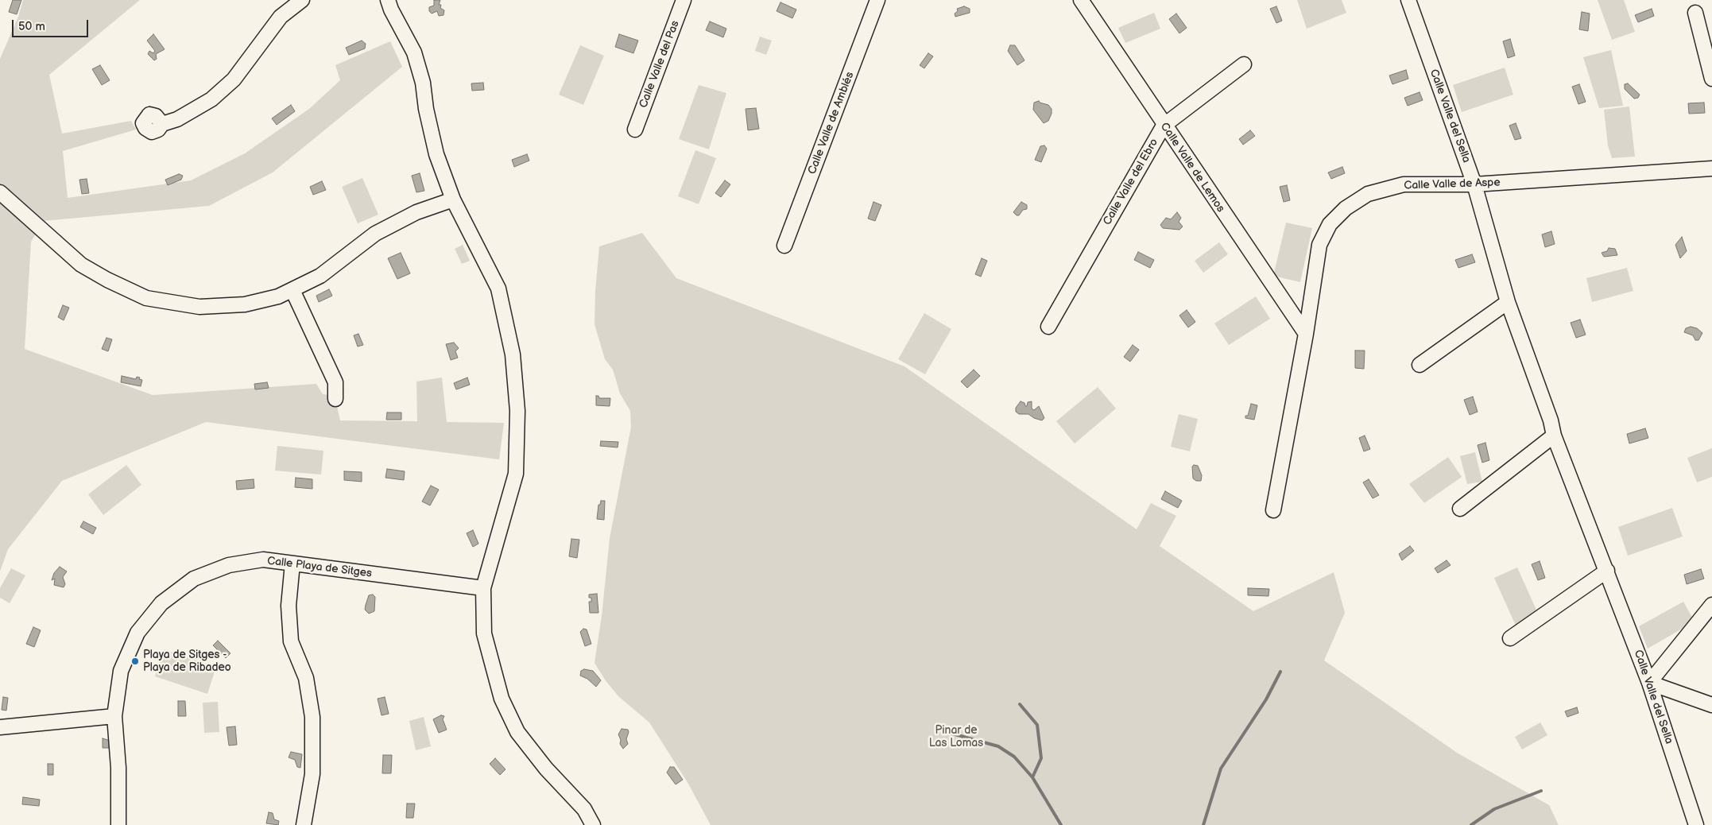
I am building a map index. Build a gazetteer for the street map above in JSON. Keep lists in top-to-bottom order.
{
  "streets": {
    "street": [
      "Calle Valle del Pas",
      "Calle Valle del Sella",
      "Calle Valle de Amblés",
      "Calle Valle de Lemos",
      "Calle Valle del Ebro",
      "Calle Valle de Aspe",
      "Calle Playa de Sitges"
    ]
  },
  "crossings": [
    ["Calle Valle del Sella", "Calle Valle de Aspe"],
    ["Calle Valle de Lemos", "Calle Valle del Ebro"],
    ["Calle Valle de Lemos", "Calle Valle de Aspe"]
  ],
  "parks": ["Pinar de Las Lomas"],
  "places": ["Playa de Sitges - Playa de Ribadeo"],
  "scale_bar": "50 m"
}
